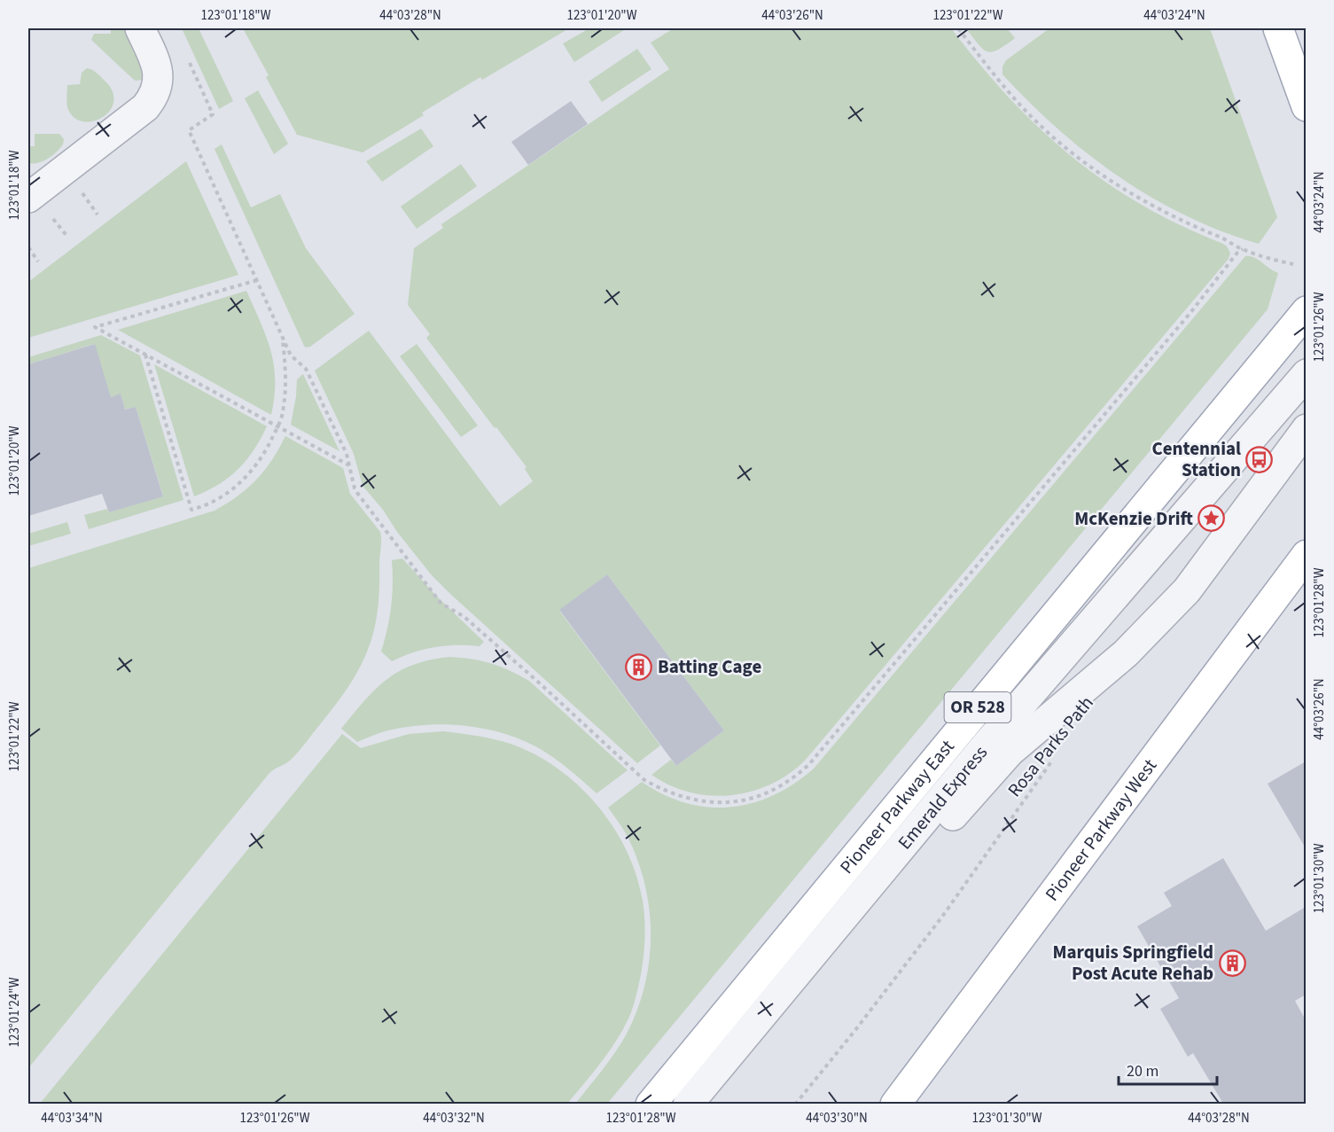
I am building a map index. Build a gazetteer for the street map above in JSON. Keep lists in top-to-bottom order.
{
  "streets": {
    "main road": ["OR 528", "Pioneer Parkway East", "Pioneer Parkway West"],
    "lane": ["Emerald Express"],
    "path": ["Rosa Parks Path"]
  },
  "places": {
    "bus stop": ["Centennial Station"],
    "place": ["McKenzie Drift"],
    "building": ["Batting Cage", "Marquis Springfield Post Acute Rehab"]
  },
  "scale_bar": "20 m",
  "coordinates": [
    "123°01'18\"W",
    "44°03'28\"N",
    "123°01'20\"W",
    "44°03'26\"N",
    "123°01'22\"W",
    "44°03'24\"N",
    "123°01'26\"W",
    "123°01'28\"W",
    "123°01'30\"W",
    "123°01'24\"W",
    "44°03'34\"N",
    "44°03'32\"N",
    "44°03'30\"N"
  ]
}
